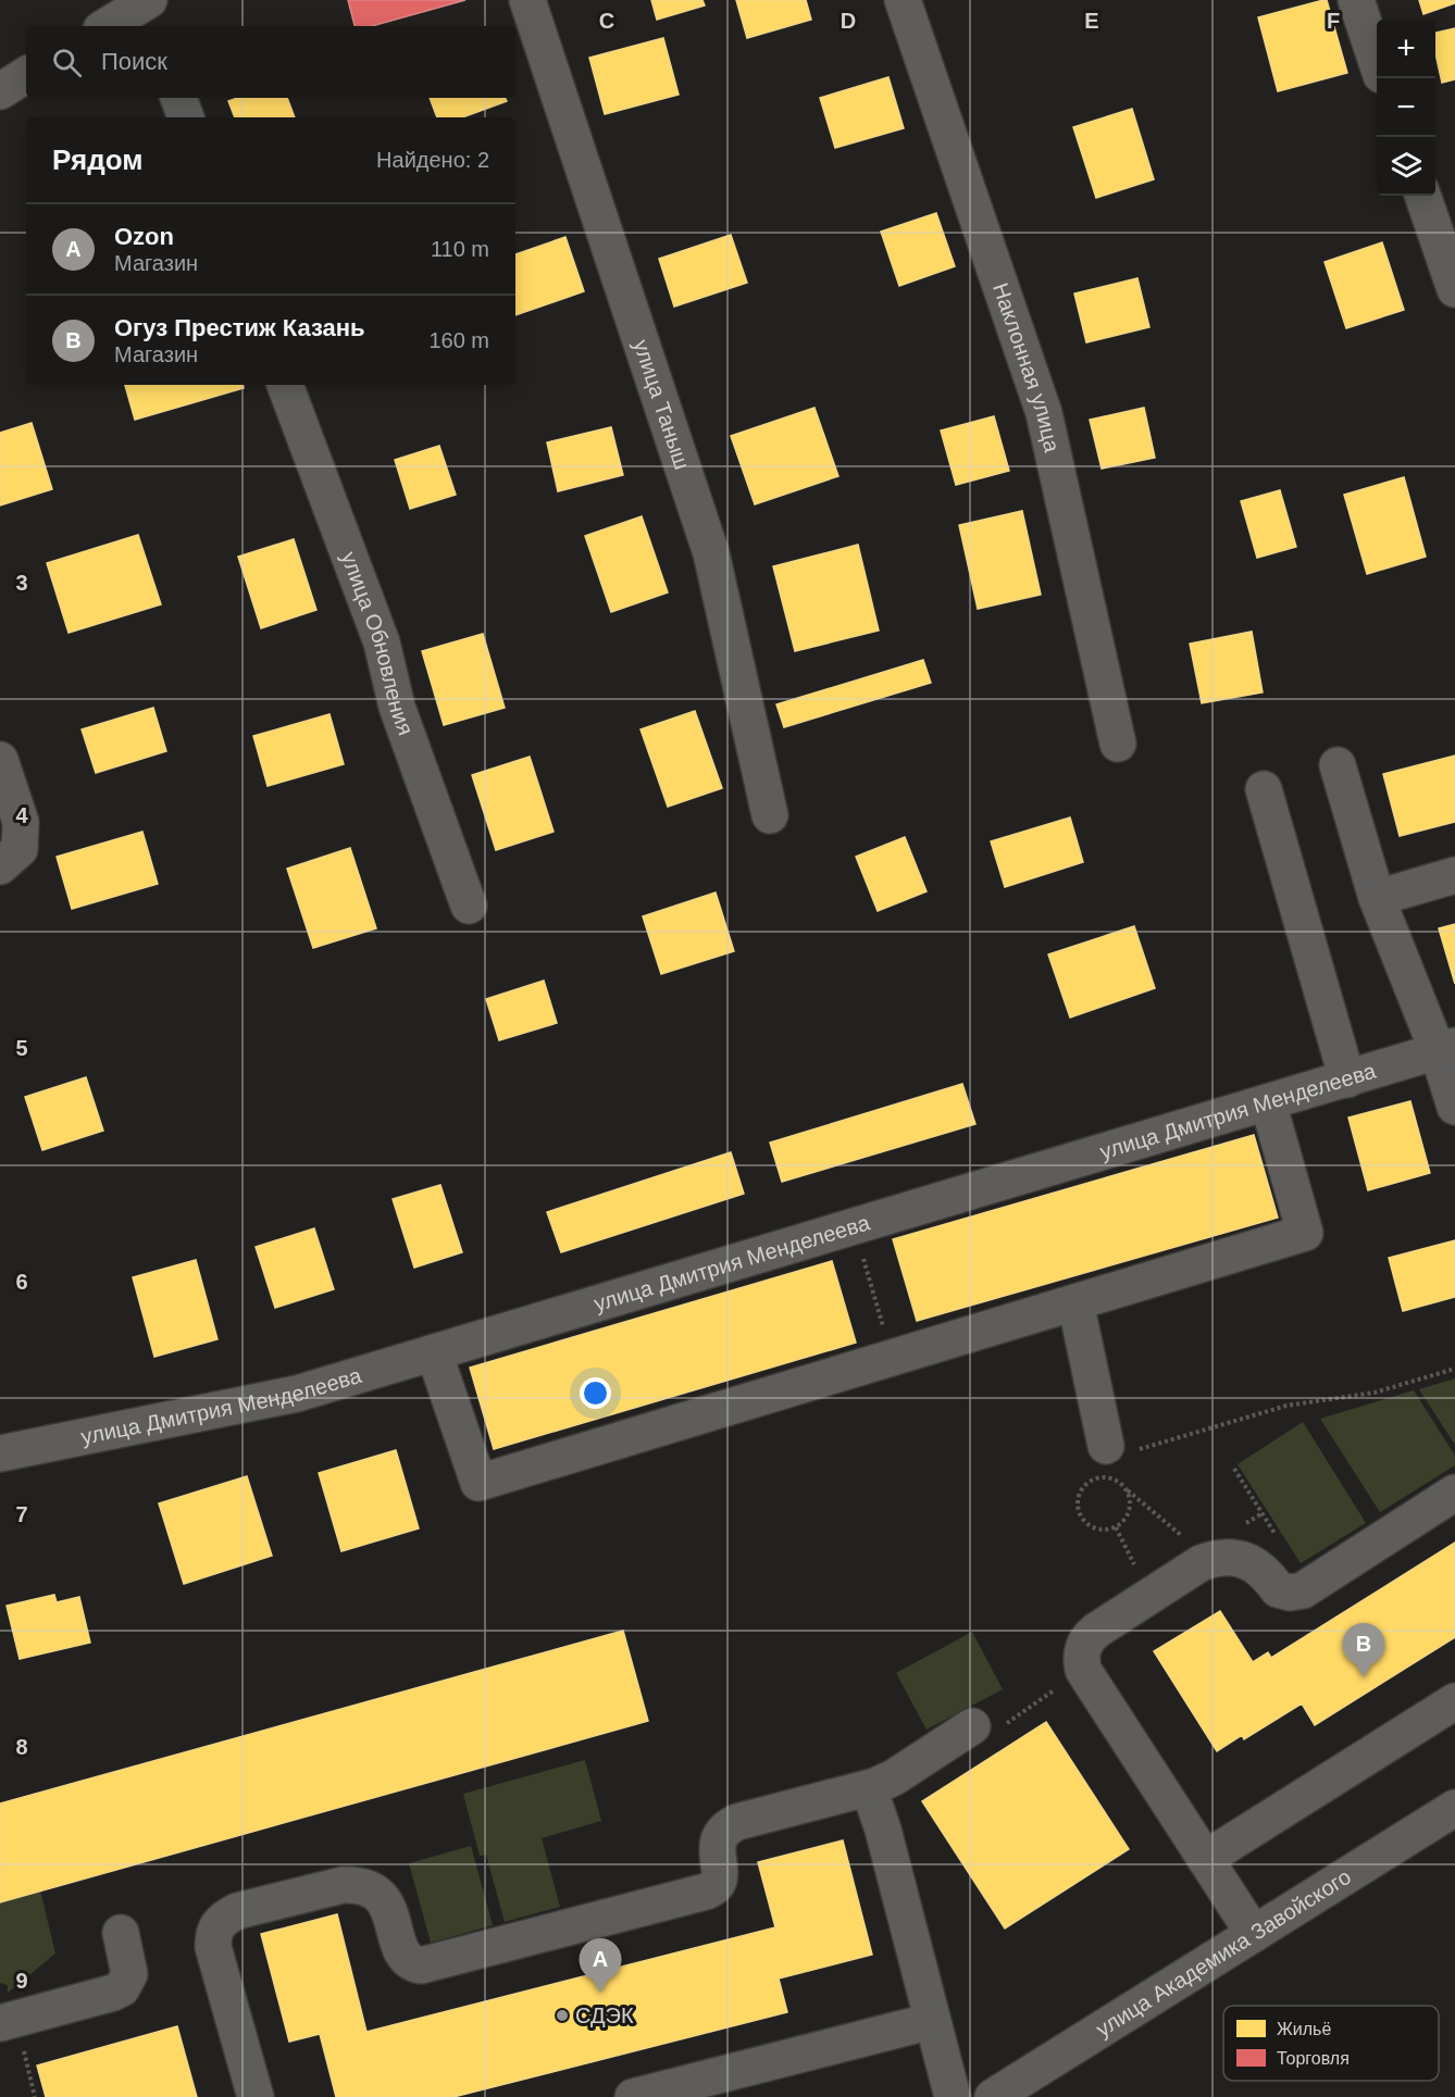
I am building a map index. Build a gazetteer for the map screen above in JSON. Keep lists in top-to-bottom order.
{
  "streets": {
    "street": [
      "Наклонная улица",
      "улица Таныш",
      "улица Обновления",
      "улица Дмитрия Менделеева",
      "улица Академика Завойского"
    ]
  },
  "places": ["СДЭК"],
  "legend": ["Жильё", "Торговля"],
  "page": {
    "map_buttons": ["+", "−"],
    "search": "Поиск",
    "heading": ["Рядом", "Найдено: 2"],
    "list": [
      {
        "mark": "A",
        "name": "Ozon",
        "note": "Магазин",
        "value": "110 m"
      },
      {
        "mark": "B",
        "name": "Огуз Престиж Казань",
        "note": "Магазин",
        "value": "160 m"
      }
    ],
    "pins": ["B", "A"]
  },
  "grid": {
    "columns": [
      "C",
      "D",
      "E",
      "F"
    ],
    "rows": [
      "3",
      "4",
      "5",
      "6",
      "7",
      "8",
      "9"
    ]
  }
}
